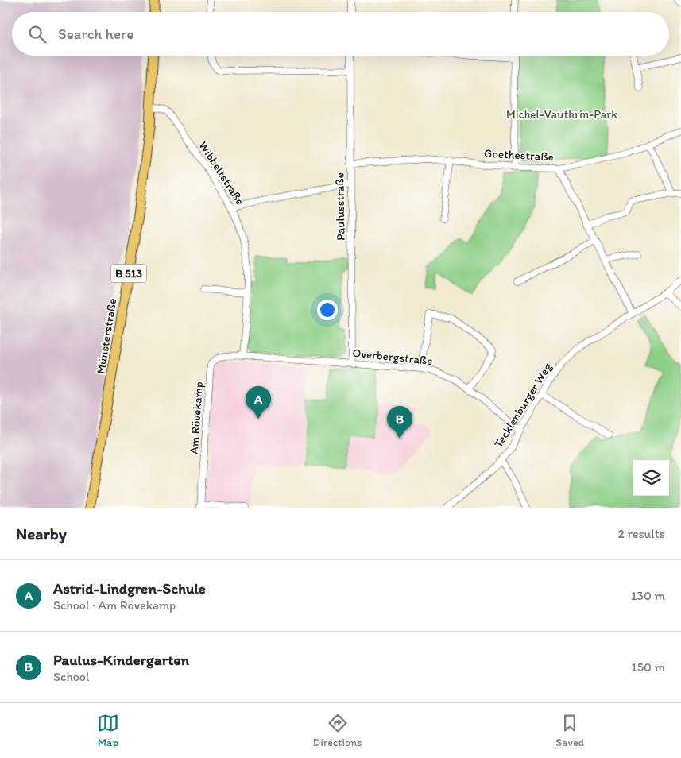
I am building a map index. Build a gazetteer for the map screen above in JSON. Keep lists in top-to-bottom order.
{
  "streets": {
    "main road": ["B 513", "Münsterstraße"],
    "street": [
      "Goethestraße",
      "Wibbeltstraße",
      "Paulusstraße",
      "Overbergstraße",
      "Tecklenburger Weg",
      "Am Rövekamp"
    ]
  },
  "crossings": [
    ["Goethestraße", "Paulusstraße"],
    ["Wibbeltstraße", "Münsterstraße"],
    ["Wibbeltstraße", "Overbergstraße"],
    ["Wibbeltstraße", "Am Rövekamp"],
    ["Paulusstraße", "Overbergstraße"],
    ["Overbergstraße", "Tecklenburger Weg"],
    ["Overbergstraße", "Am Rövekamp"]
  ],
  "parks": ["Michel-Vauthrin-Park"],
  "page": {
    "search": "Search here",
    "pins": ["A", "B"],
    "heading": ["Nearby", "2 results"],
    "list": [
      {
        "mark": "A",
        "name": "Astrid-Lindgren-Schule",
        "note": "School · Am Rövekamp",
        "value": "130 m"
      },
      {
        "mark": "B",
        "name": "Paulus-Kindergarten",
        "note": "School",
        "value": "150 m"
      }
    ],
    "nav": ["Map", "Directions", "Saved"]
  }
}
